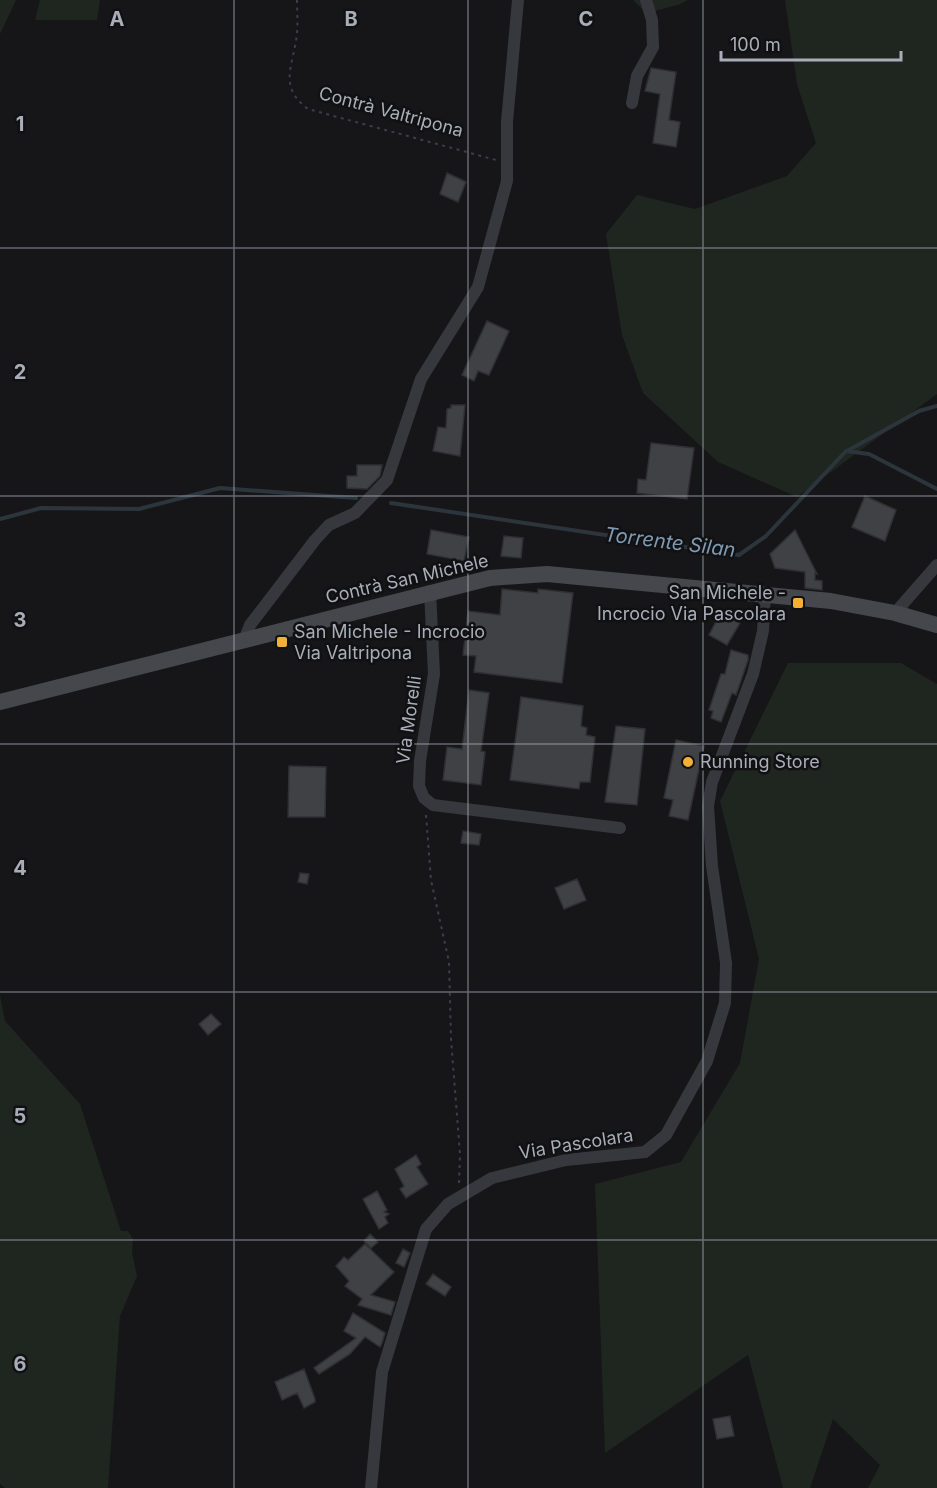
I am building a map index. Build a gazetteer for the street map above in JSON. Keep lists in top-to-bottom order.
{
  "streets": {
    "main road": ["Contrà San Michele"],
    "street": ["Via Morelli", "Via Pascolara"],
    "path": ["Contrà Valtripona"]
  },
  "crossings": [
    ["Contrà San Michele", "Via Morelli"],
    ["Contrà San Michele", "Via Pascolara"]
  ],
  "water": ["Torrente Silan"],
  "places": {
    "transit": ["San Michele - Incrocio Via Pascolara", "San Michele - Incrocio Via Valtripona"],
    "other": ["Running Store"]
  },
  "scale_bar": "100 m",
  "grid": {
    "columns": ["A", "B", "C"],
    "rows": [
      "1",
      "2",
      "3",
      "4",
      "5",
      "6"
    ]
  }
}
